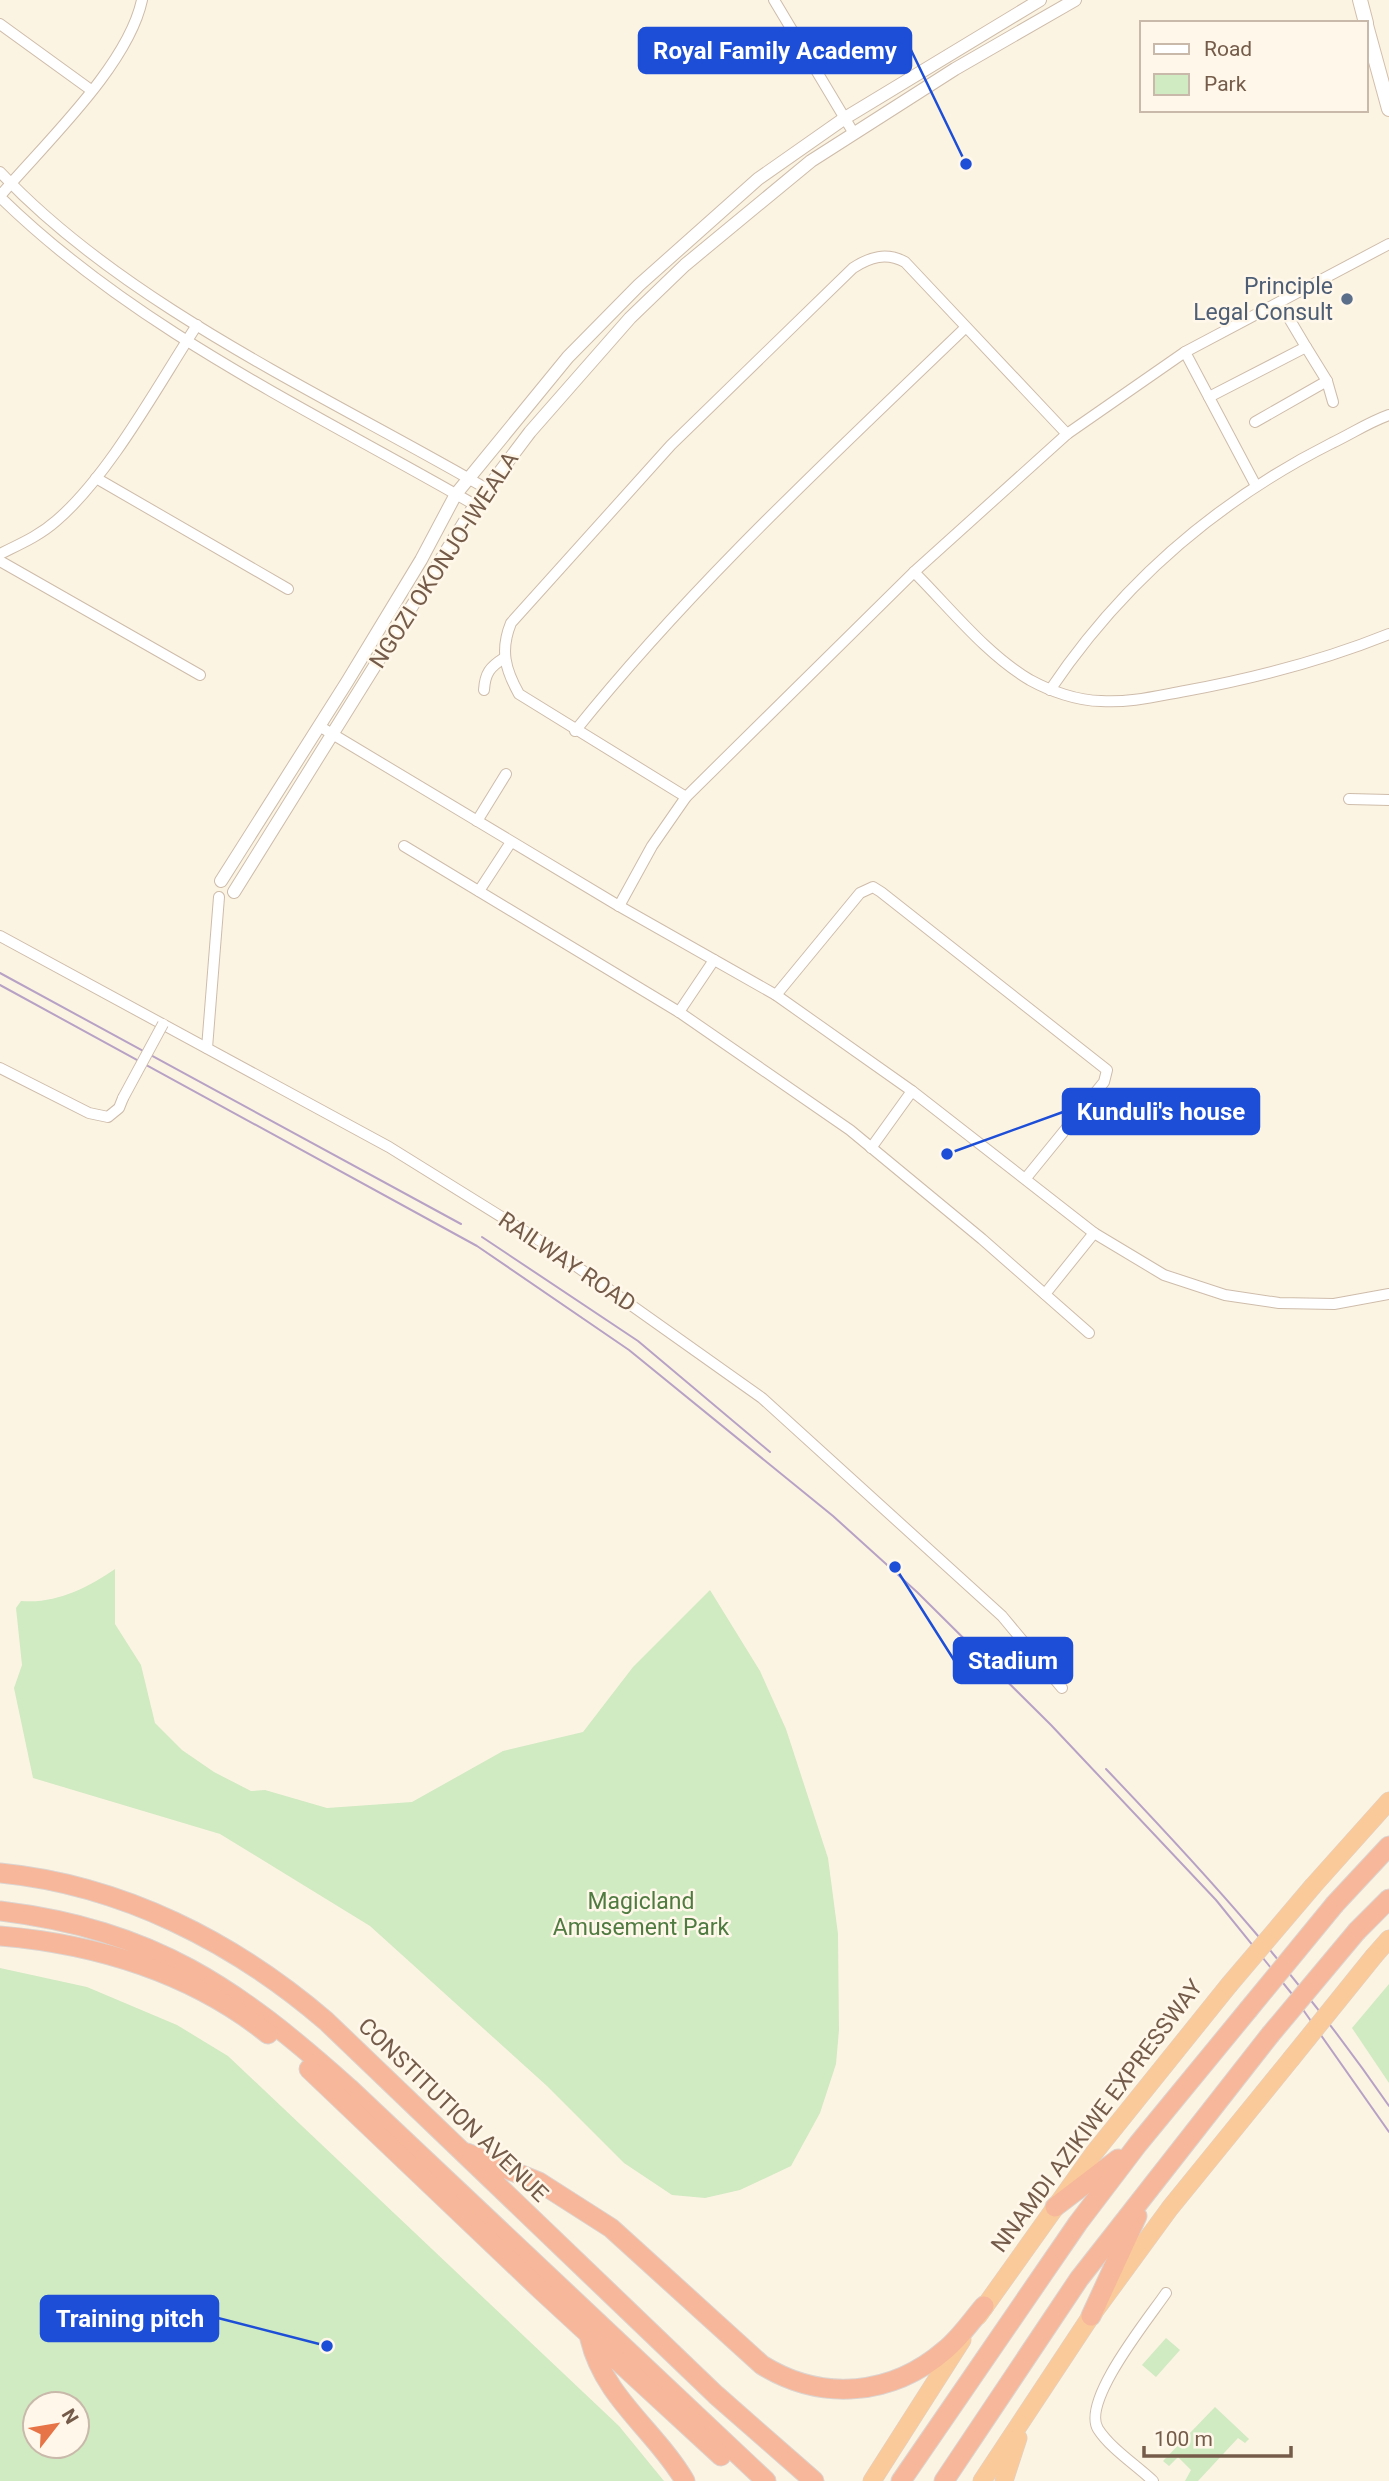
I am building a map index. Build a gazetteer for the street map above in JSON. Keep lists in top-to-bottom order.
{
  "streets": {
    "highway": ["CONSTITUTION AVENUE", "NNAMDI AZIKIWE EXPRESSWAY"],
    "street": ["NGOZI OKONJO-IWEALA", "RAILWAY ROAD"]
  },
  "parks": ["Magicland Amusement Park"],
  "places": [
    "Royal Family Academy",
    "Principle Legal Consult",
    "Kunduli's house",
    "Stadium",
    "Training pitch"
  ],
  "legend": ["Road", "Park"],
  "scale_bar": "100 m",
  "north": "top right"
}
